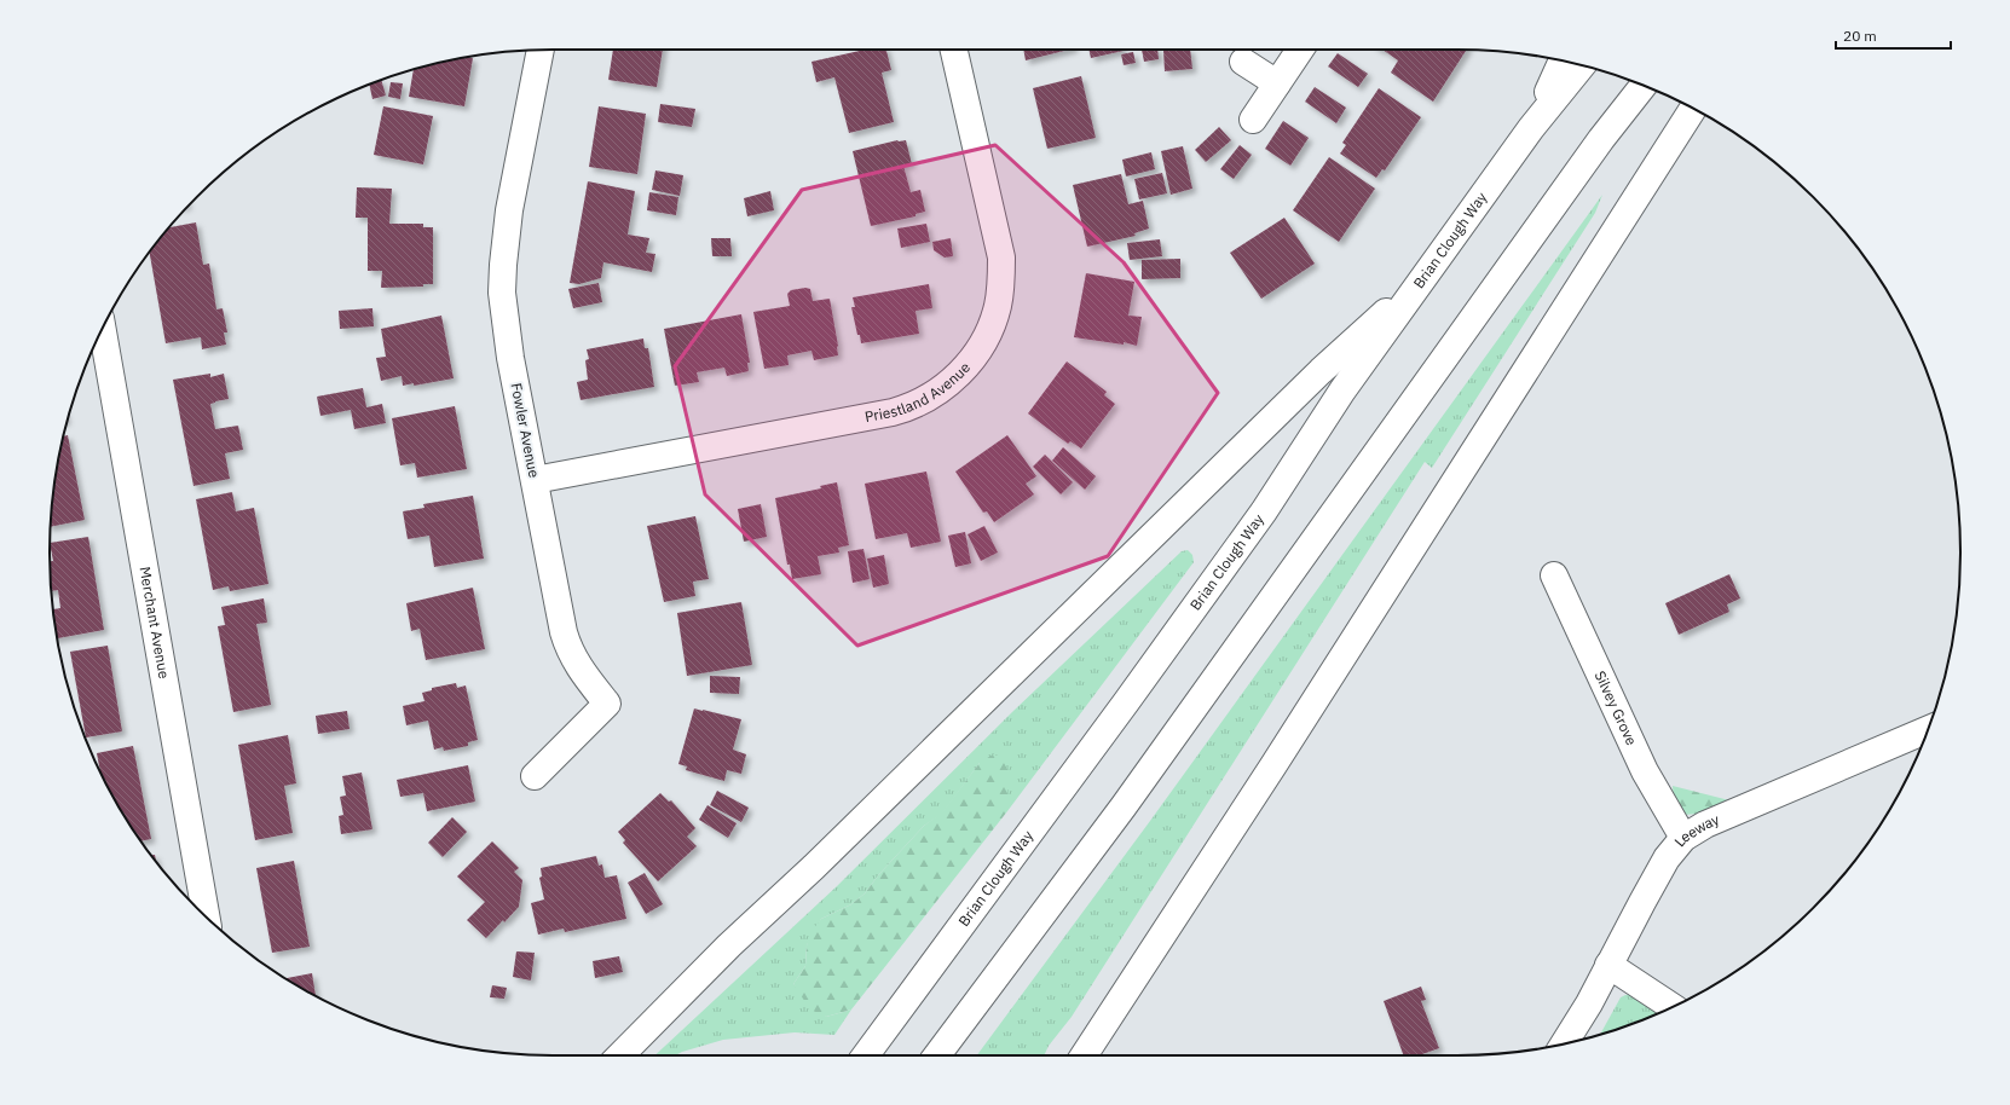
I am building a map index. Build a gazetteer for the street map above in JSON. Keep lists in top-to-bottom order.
{
  "streets": {
    "main road": [
      "Brian Clough Way",
      "Priestland Avenue",
      "Fowler Avenue",
      "Merchant Avenue",
      "Silvey Grove",
      "Leeway"
    ]
  },
  "crossings": [
    ["Priestland Avenue", "Fowler Avenue"],
    ["Silvey Grove", "Leeway"]
  ],
  "scale_bar": "20 m"
}
